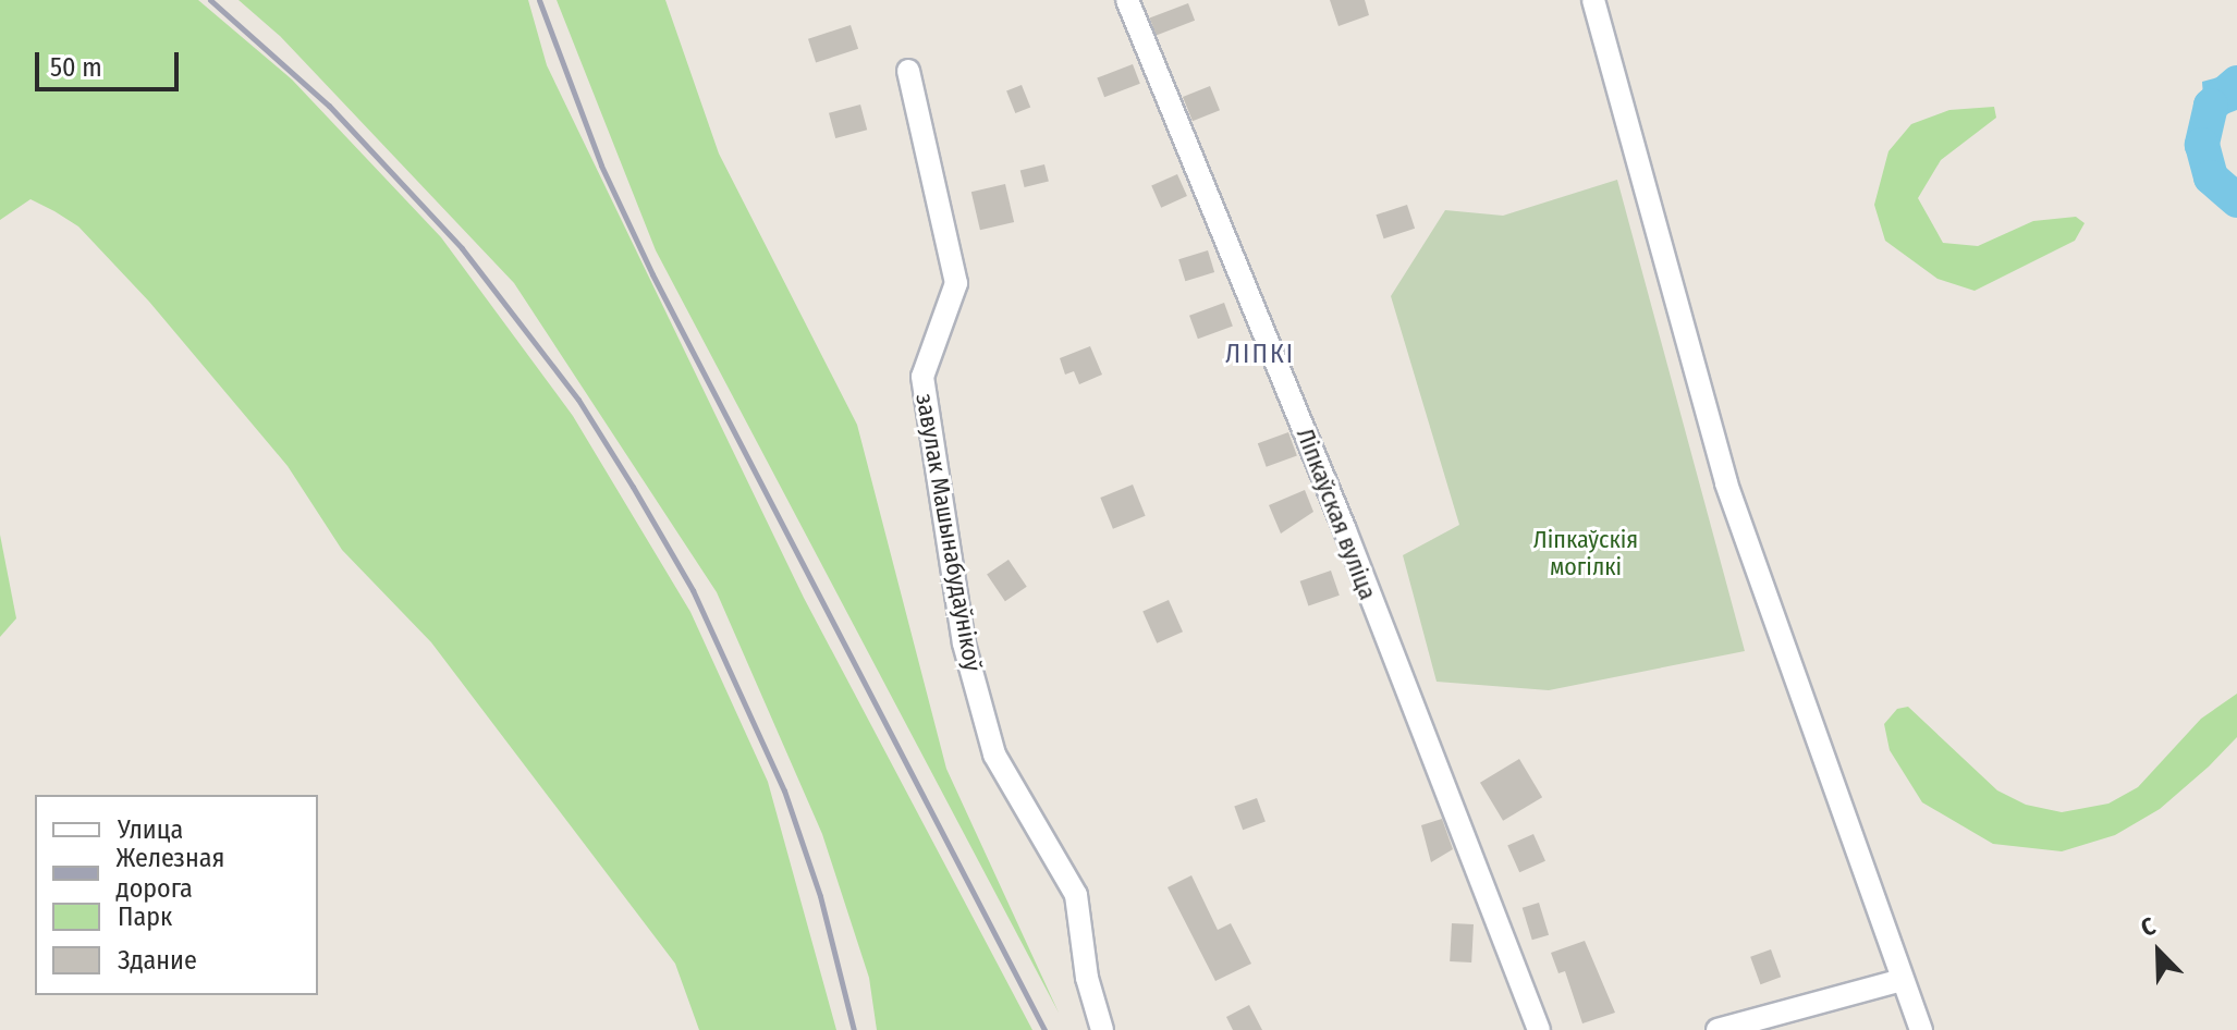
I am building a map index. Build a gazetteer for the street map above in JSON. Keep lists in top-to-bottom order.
{
  "streets": {
    "street": ["Ліпкаўская вуліца", "завулак Машынабудаўнікоў"]
  },
  "districts": ["ЛІПКІ"],
  "parks": ["Ліпкаўскія могілкі"],
  "legend": [
    "Улица",
    "Железная дорога",
    "Парк",
    "Здание"
  ],
  "scale_bar": "50 m",
  "north": "top left"
}
